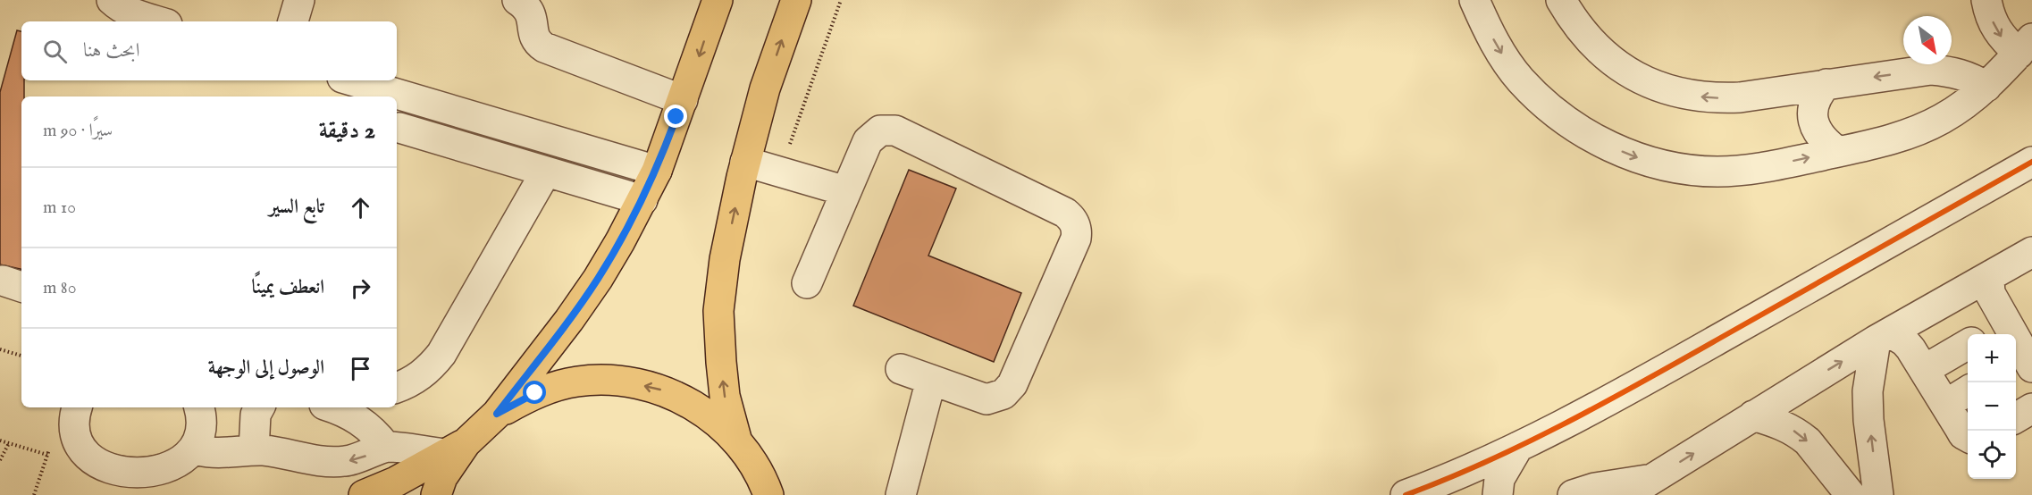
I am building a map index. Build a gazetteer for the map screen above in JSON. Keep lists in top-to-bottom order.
{
  "north": "bottom right",
  "page": {
    "search": "ابحث هنا",
    "heading": ["2 دقيقة", "سيرًا · 90 m"],
    "list": [
      ["تابع السير", "10 m"],
      ["انعطف يمينًا", "80 m"],
      "الوصول إلى الوجهة"
    ],
    "map_buttons": ["+", "−"]
  }
}
